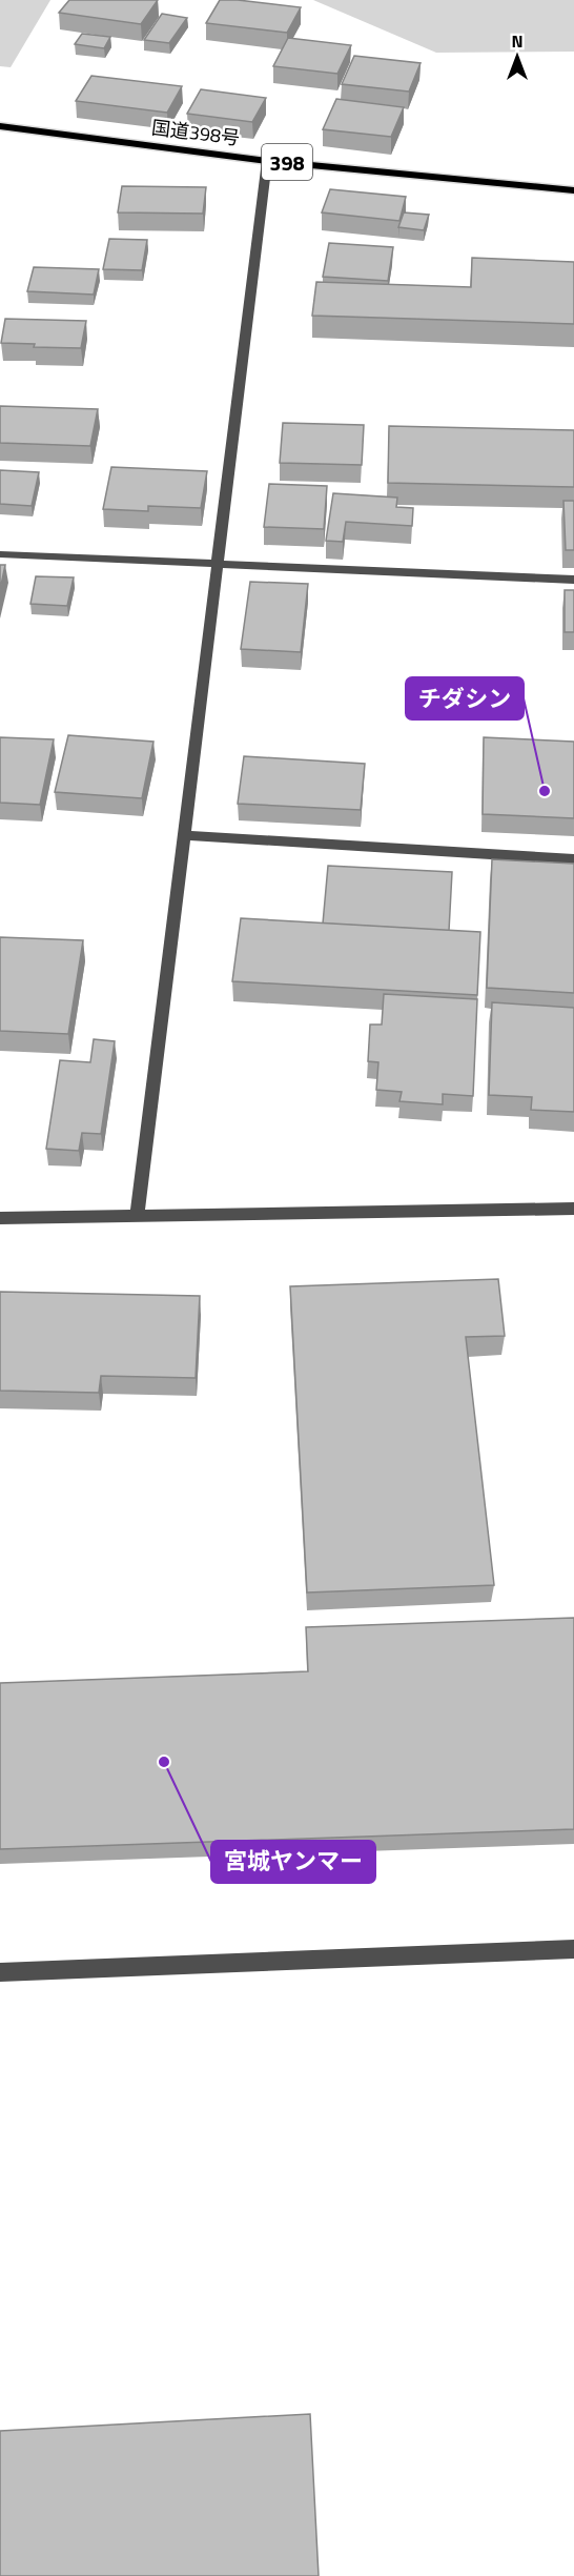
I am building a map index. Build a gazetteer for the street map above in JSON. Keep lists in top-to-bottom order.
{
  "streets": {
    "highway": ["国道398号", "398"]
  },
  "places": ["チダシン", "宮城ヤンマー"],
  "north": "top"
}
